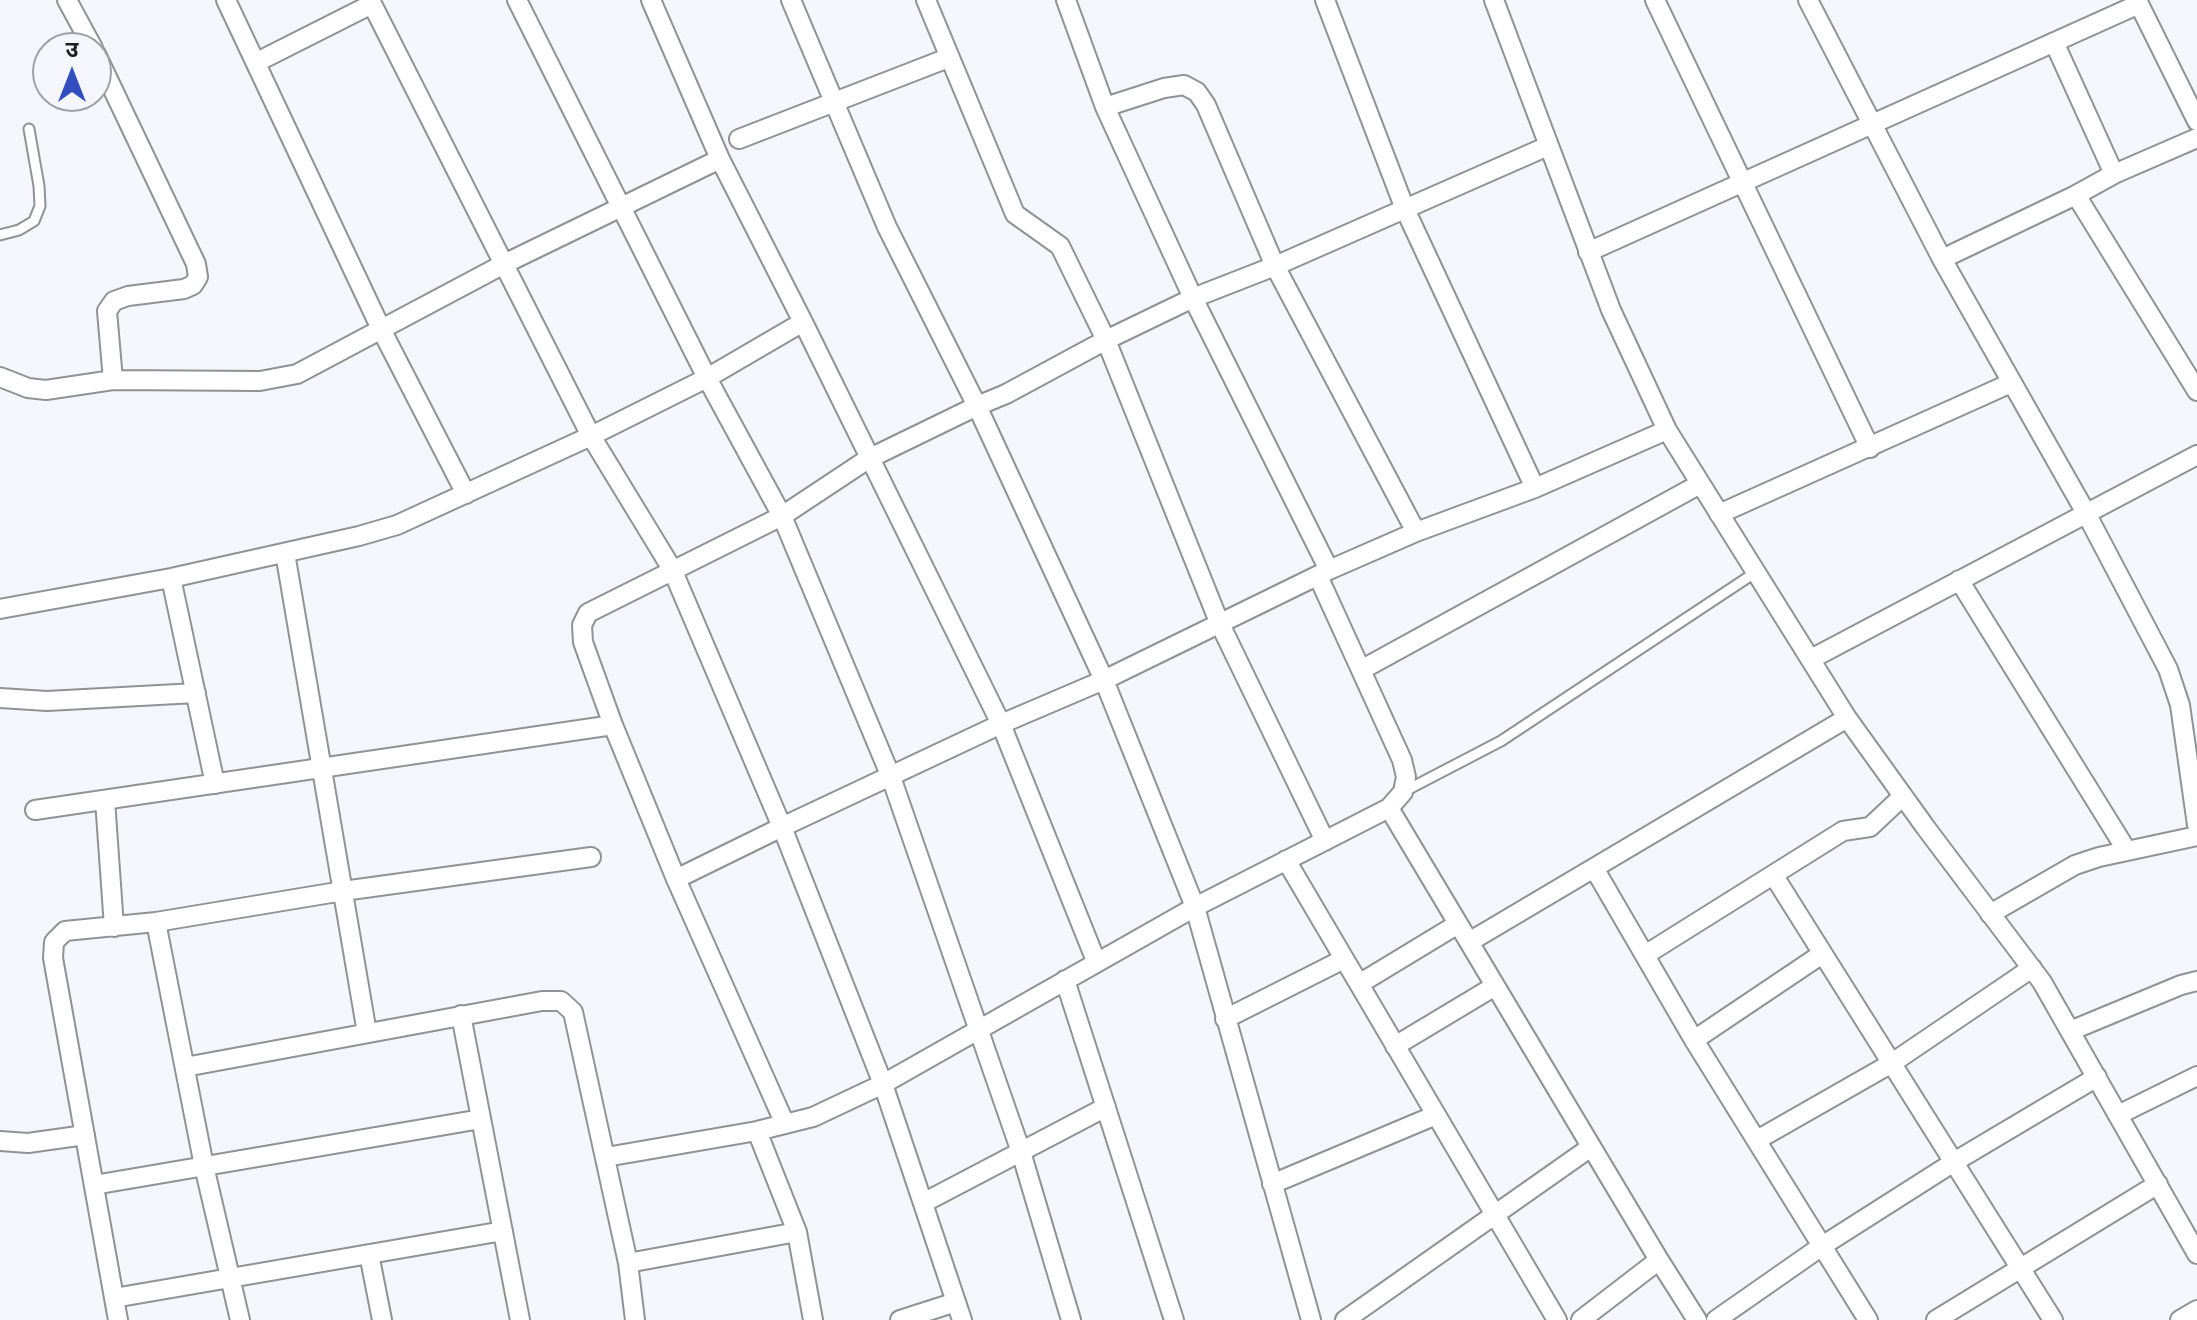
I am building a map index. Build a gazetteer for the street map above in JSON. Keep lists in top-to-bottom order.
{
  "north": "top"
}
